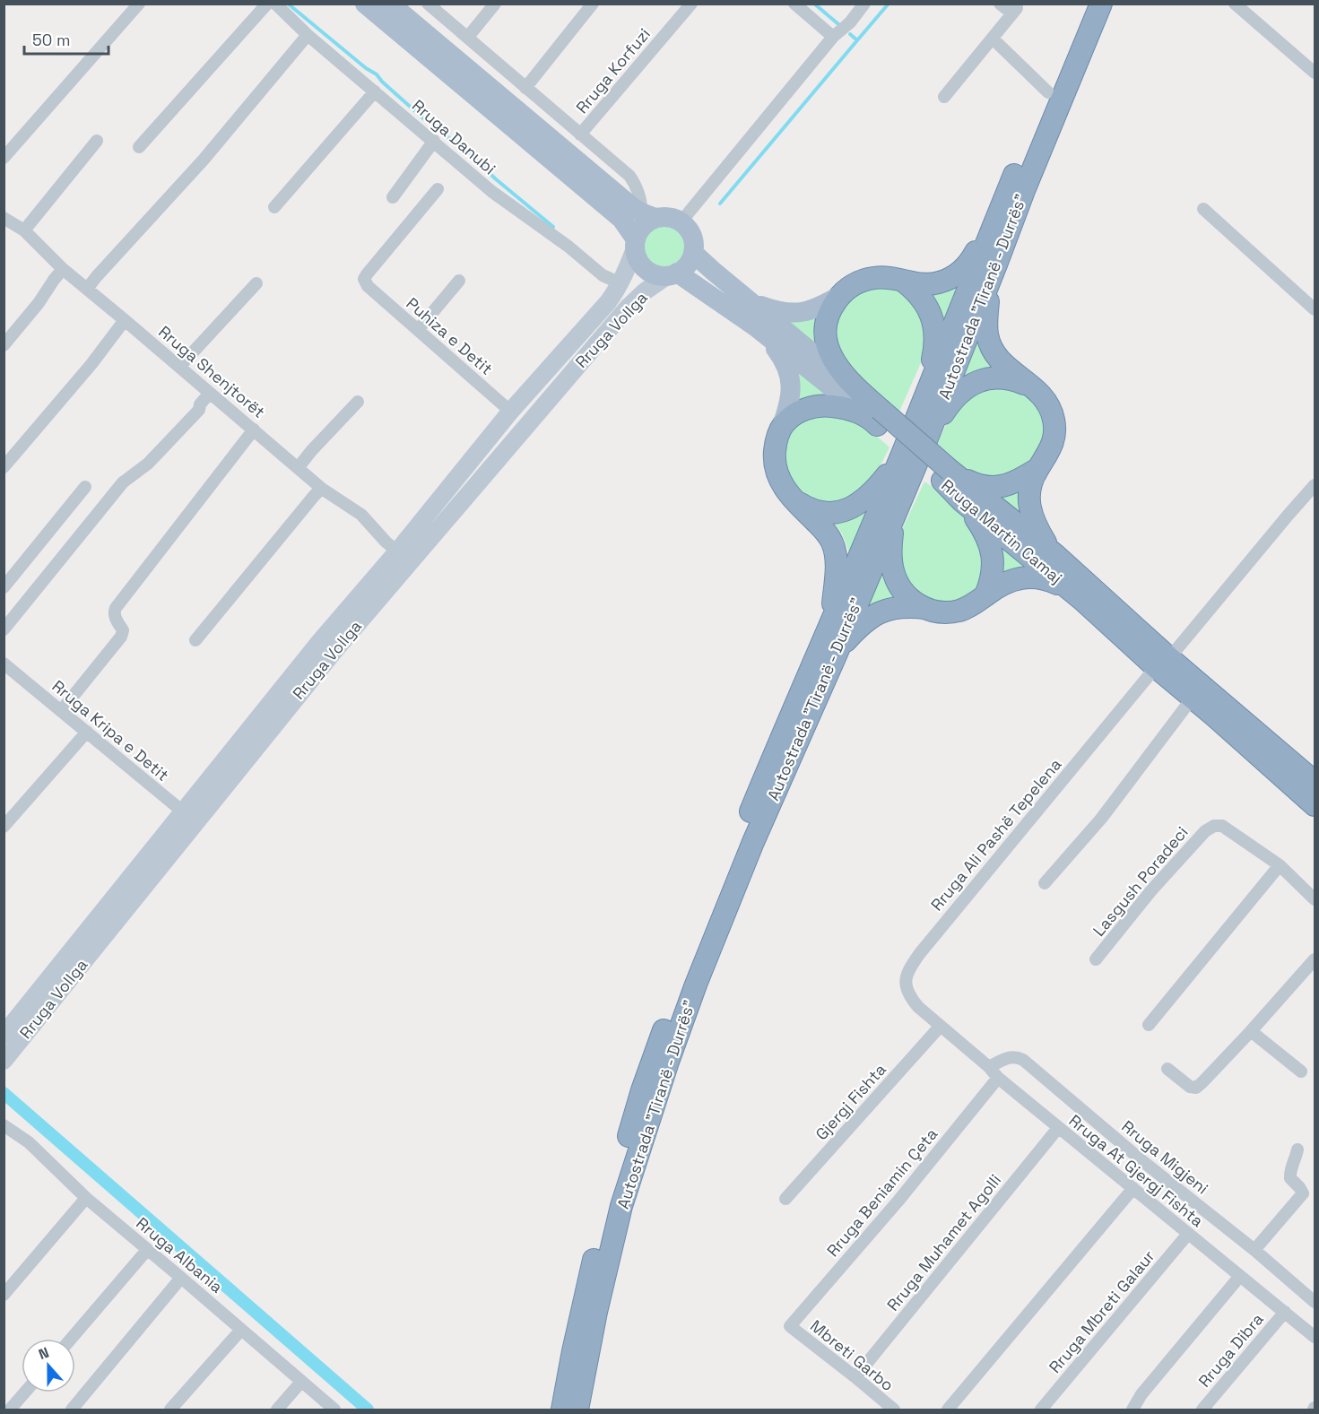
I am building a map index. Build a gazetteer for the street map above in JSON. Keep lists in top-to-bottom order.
{
  "streets": {
    "highway": ["Autostrada \"Tiranë - Durrës\"", "Rruga Martin Camaj"],
    "main road": ["Rruga Vollga"],
    "street": [
      "Rruga Korfuzi",
      "Rruga Danubi",
      "Puhiza e Detit",
      "Rruga Shenjtorët",
      "Rruga Kripa e Detit",
      "Rruga Ali Pashë Tepelena",
      "Lasgush Poradeci",
      "Gjergj Fishta",
      "Rruga Migjeni",
      "Rruga At Gjergj Fishta",
      "Rruga Beniamin Çeta",
      "Rruga Muhamet Agolli",
      "Rruga Albania",
      "Rruga Mbreti Galaur",
      "Rruga Dibra",
      "Mbreti Garbo"
    ]
  },
  "crossings": [
    ["Rruga Danubi", "Rruga Vollga"],
    ["Rruga Vollga", "Puhiza e Detit"],
    ["Rruga Vollga", "Rruga Shenjtorët"],
    ["Rruga Vollga", "Rruga Martin Camaj"],
    ["Rruga Vollga", "Rruga Kripa e Detit"],
    ["Rruga Martin Camaj", "Rruga Ali Pashë Tepelena"],
    ["Rruga Ali Pashë Tepelena", "Gjergj Fishta"],
    ["Rruga Ali Pashë Tepelena", "Rruga At Gjergj Fishta"],
    ["Gjergj Fishta", "Rruga At Gjergj Fishta"],
    ["Rruga Migjeni", "Rruga At Gjergj Fishta"],
    ["Rruga At Gjergj Fishta", "Rruga Beniamin Çeta"],
    ["Rruga At Gjergj Fishta", "Rruga Muhamet Agolli"],
    ["Rruga At Gjergj Fishta", "Rruga Mbreti Galaur"],
    ["Rruga At Gjergj Fishta", "Rruga Dibra"],
    ["Rruga Beniamin Çeta", "Mbreti Garbo"],
    ["Rruga Muhamet Agolli", "Mbreti Garbo"]
  ],
  "scale_bar": "50 m",
  "north": "top"
}
